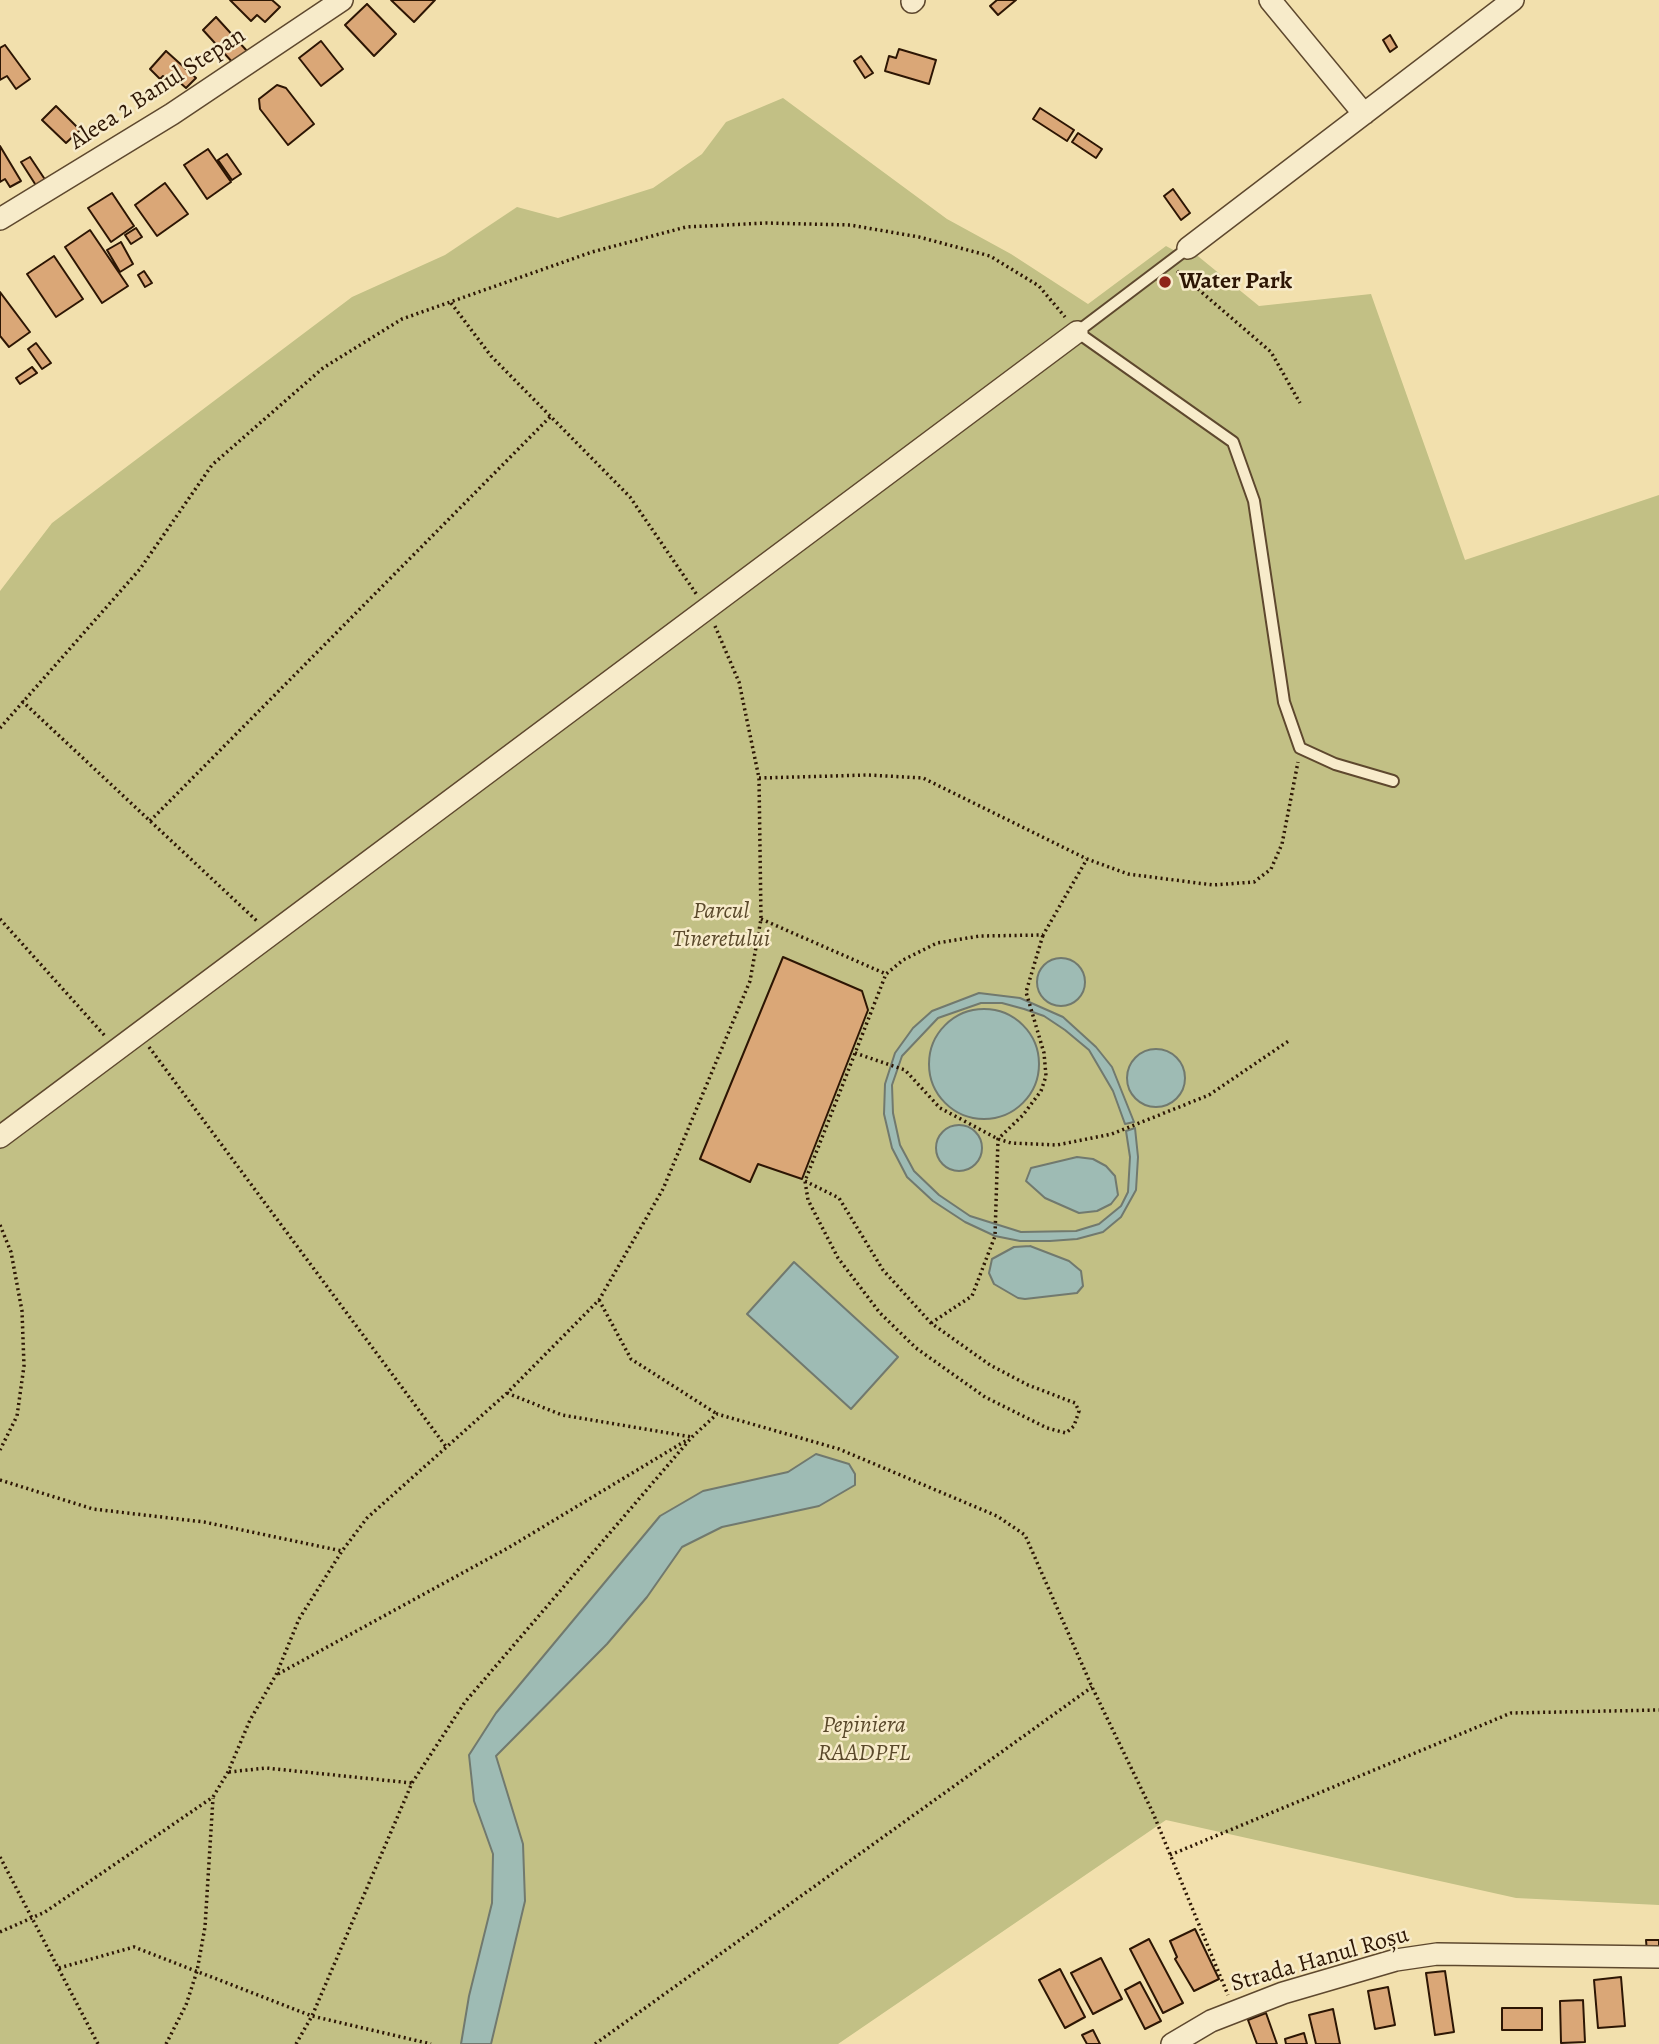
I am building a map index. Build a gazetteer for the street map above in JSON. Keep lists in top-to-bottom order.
{
  "streets": {
    "street": ["Aleea 2 Banul Stepan", "Strada Hanul Roșu"]
  },
  "parks": ["Parcul Tineretului", "Pepiniera RAADPFL"],
  "places": ["Water Park"]
}
